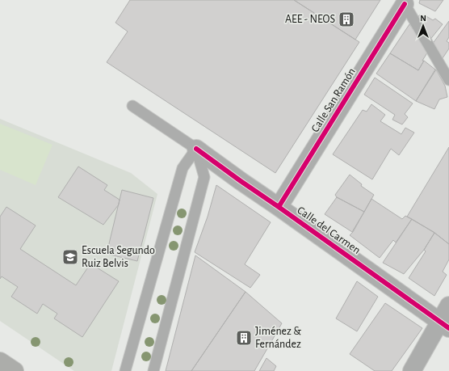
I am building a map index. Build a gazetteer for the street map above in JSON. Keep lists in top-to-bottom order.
{
  "streets": {
    "street": ["Calle San Ramón", "Calle del Carmen"]
  },
  "crossings": [
    ["Calle San Ramón", "Calle del Carmen"]
  ],
  "places": {
    "building": ["AEE - NEOS", "Jiménez & Fernández"],
    "school or university": ["Escuela Segundo Ruiz Belvis"]
  },
  "north": "top"
}
